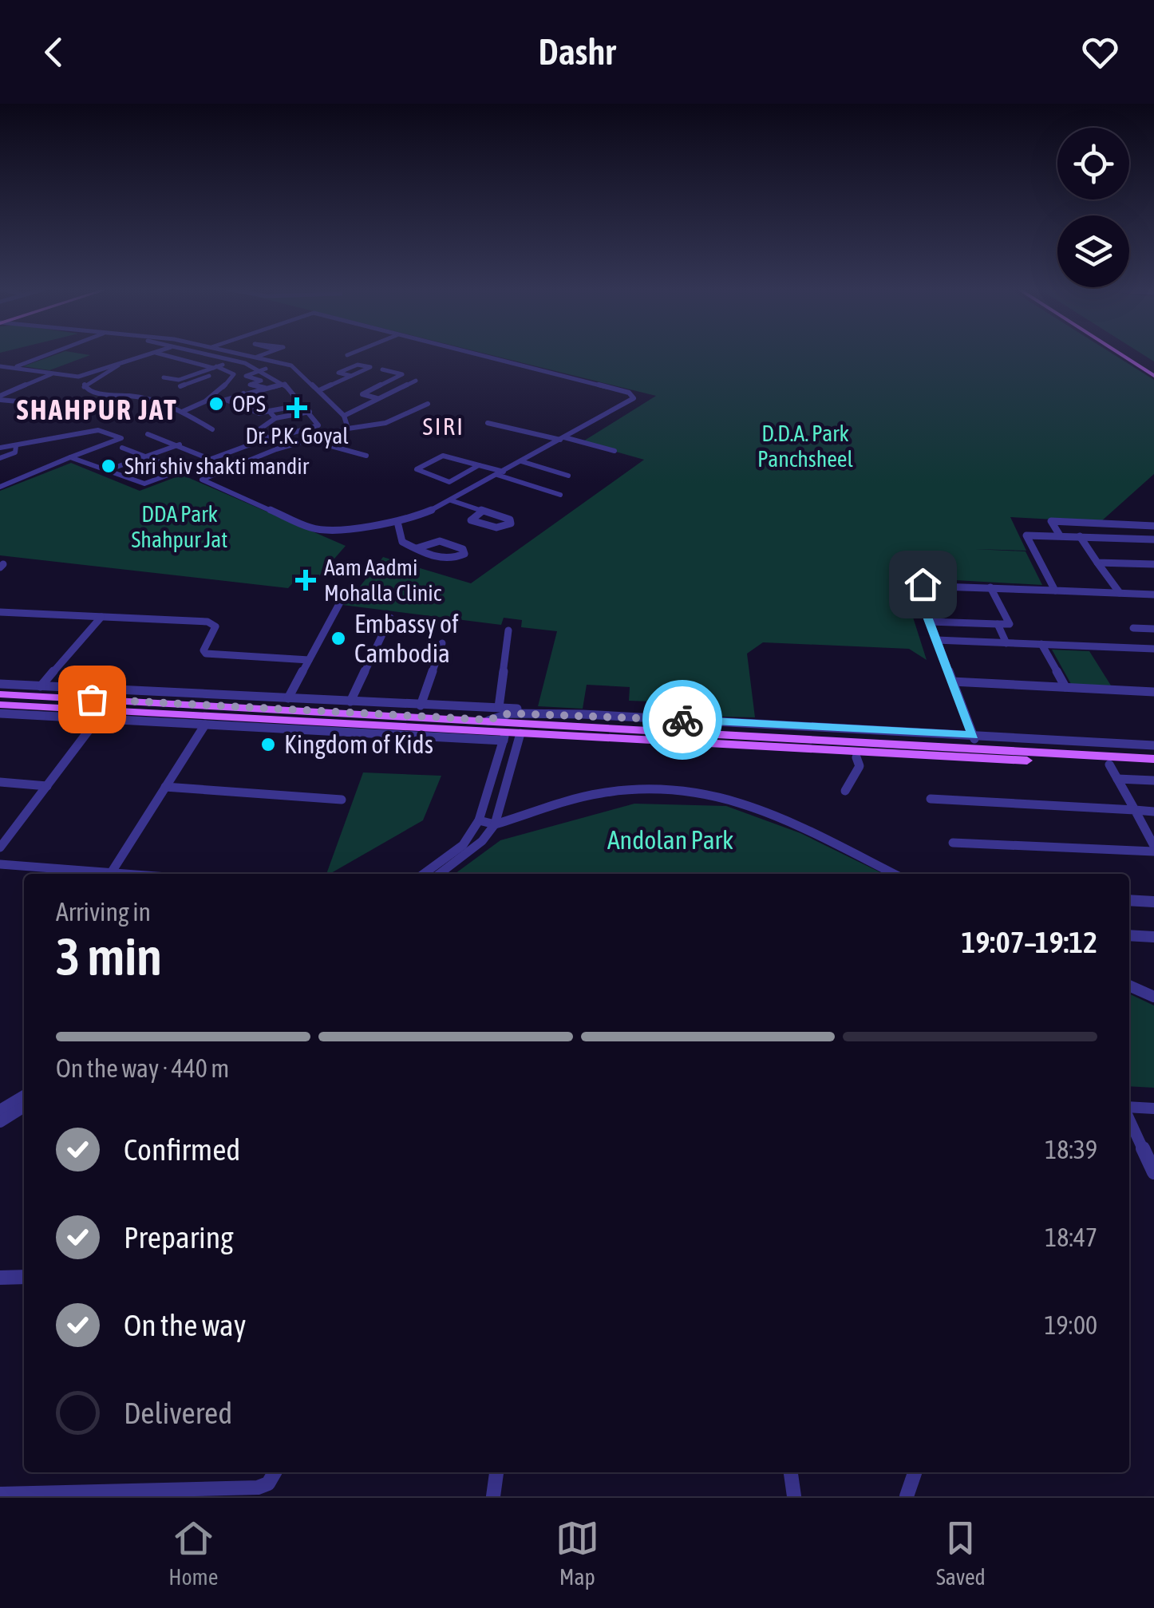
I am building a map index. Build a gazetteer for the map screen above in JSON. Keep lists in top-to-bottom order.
{
  "districts": ["SHAHPUR JAT", "SIRI"],
  "parks": ["D.D.A. Park Panchsheel", "DDA Park Shahpur Jat", "Andolan Park"],
  "places": {
    "other": [
      "OPS",
      "Shri shiv shakti mandir",
      "Embassy of Cambodia",
      "Kingdom of Kids"
    ],
    "health": ["Dr. P.K. Goyal", "Aam Aadmi Mohalla Clinic"]
  },
  "page": {
    "header": "Dashr",
    "heading": ["3 min", "Arriving in", "19:07–19:12"],
    "bar": "On the way · 440 m",
    "list": [
      ["Confirmed", "18:39"],
      ["Preparing", "18:47"],
      ["On the way", "19:00"],
      "Delivered"
    ],
    "tabs": ["Home", "Map", "Saved"]
  }
}
